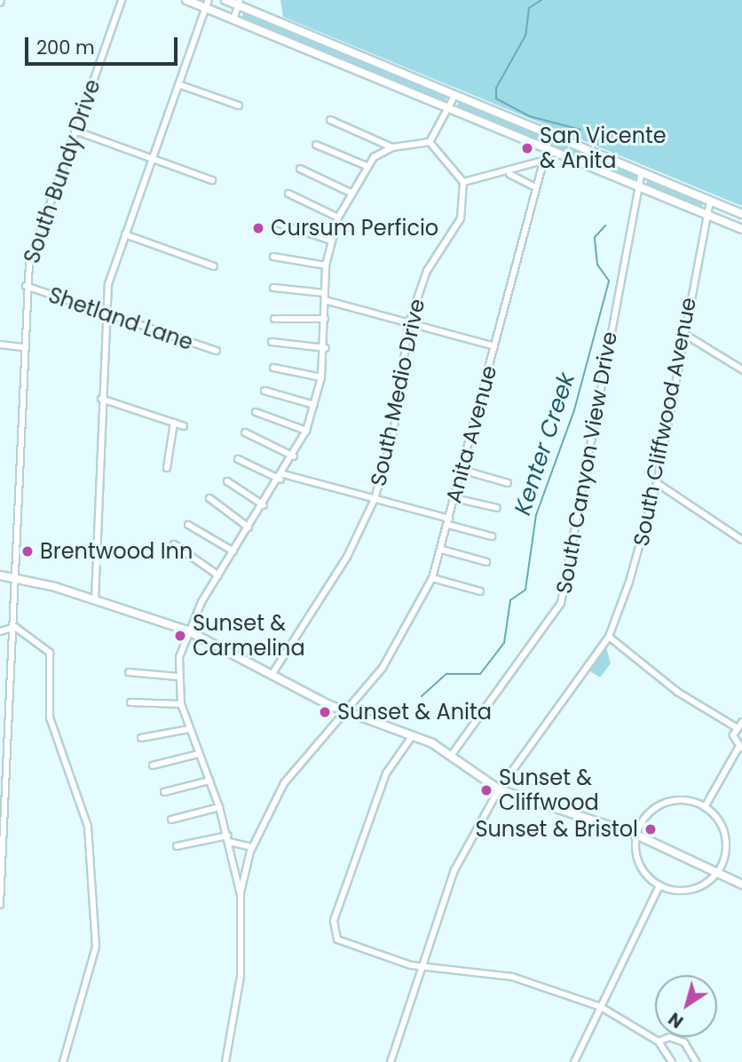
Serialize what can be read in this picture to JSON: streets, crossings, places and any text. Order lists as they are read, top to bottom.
{
  "streets": {
    "street": [
      "South Bundy Drive",
      "Shetland Lane",
      "South Medio Drive",
      "South Cliffwood Avenue",
      "Anita Avenue",
      "South Canyon View Drive"
    ]
  },
  "crossings": [
    ["South Bundy Drive", "Shetland Lane"]
  ],
  "water": ["Kenter Creek"],
  "places": [
    "San Vicente & Anita",
    "Cursum Perficio",
    "Brentwood Inn",
    "Sunset & Carmelina",
    "Sunset & Anita",
    "Sunset & Cliffwood",
    "Sunset & Bristol"
  ],
  "scale_bar": "200 m",
  "north": "bottom left"
}
